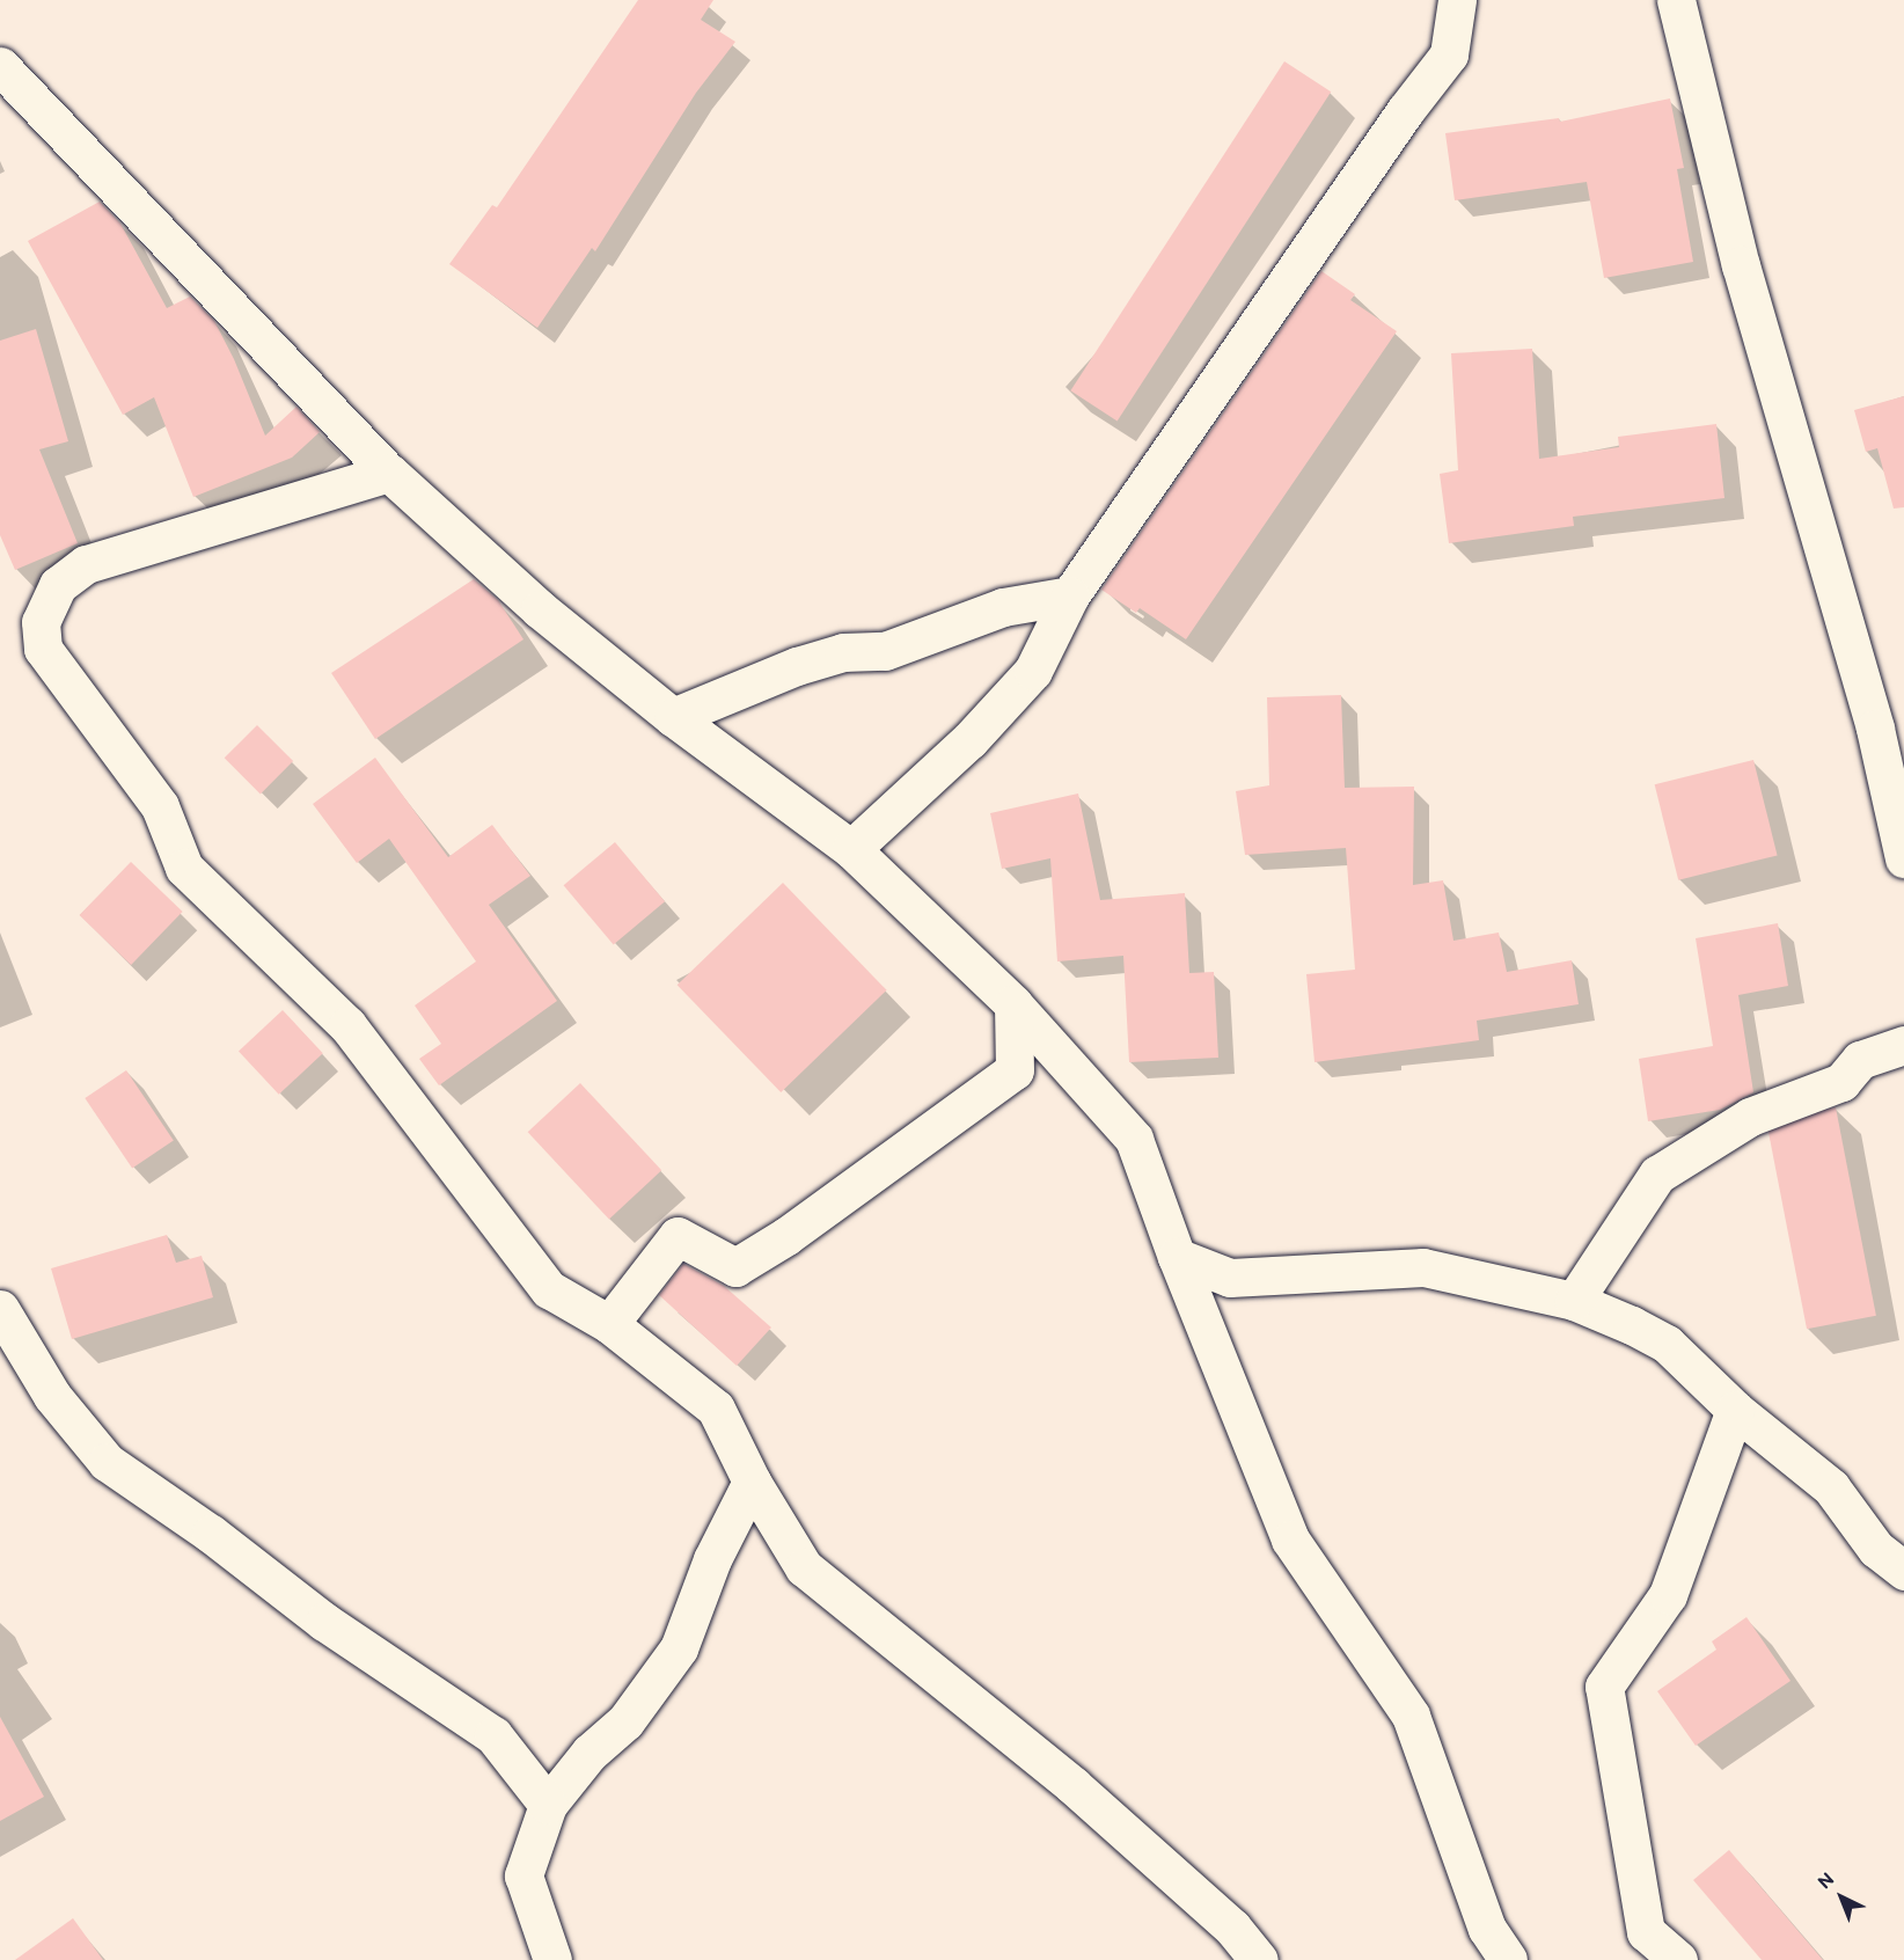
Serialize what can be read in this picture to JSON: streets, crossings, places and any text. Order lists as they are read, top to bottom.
{
  "north": "top left"
}
